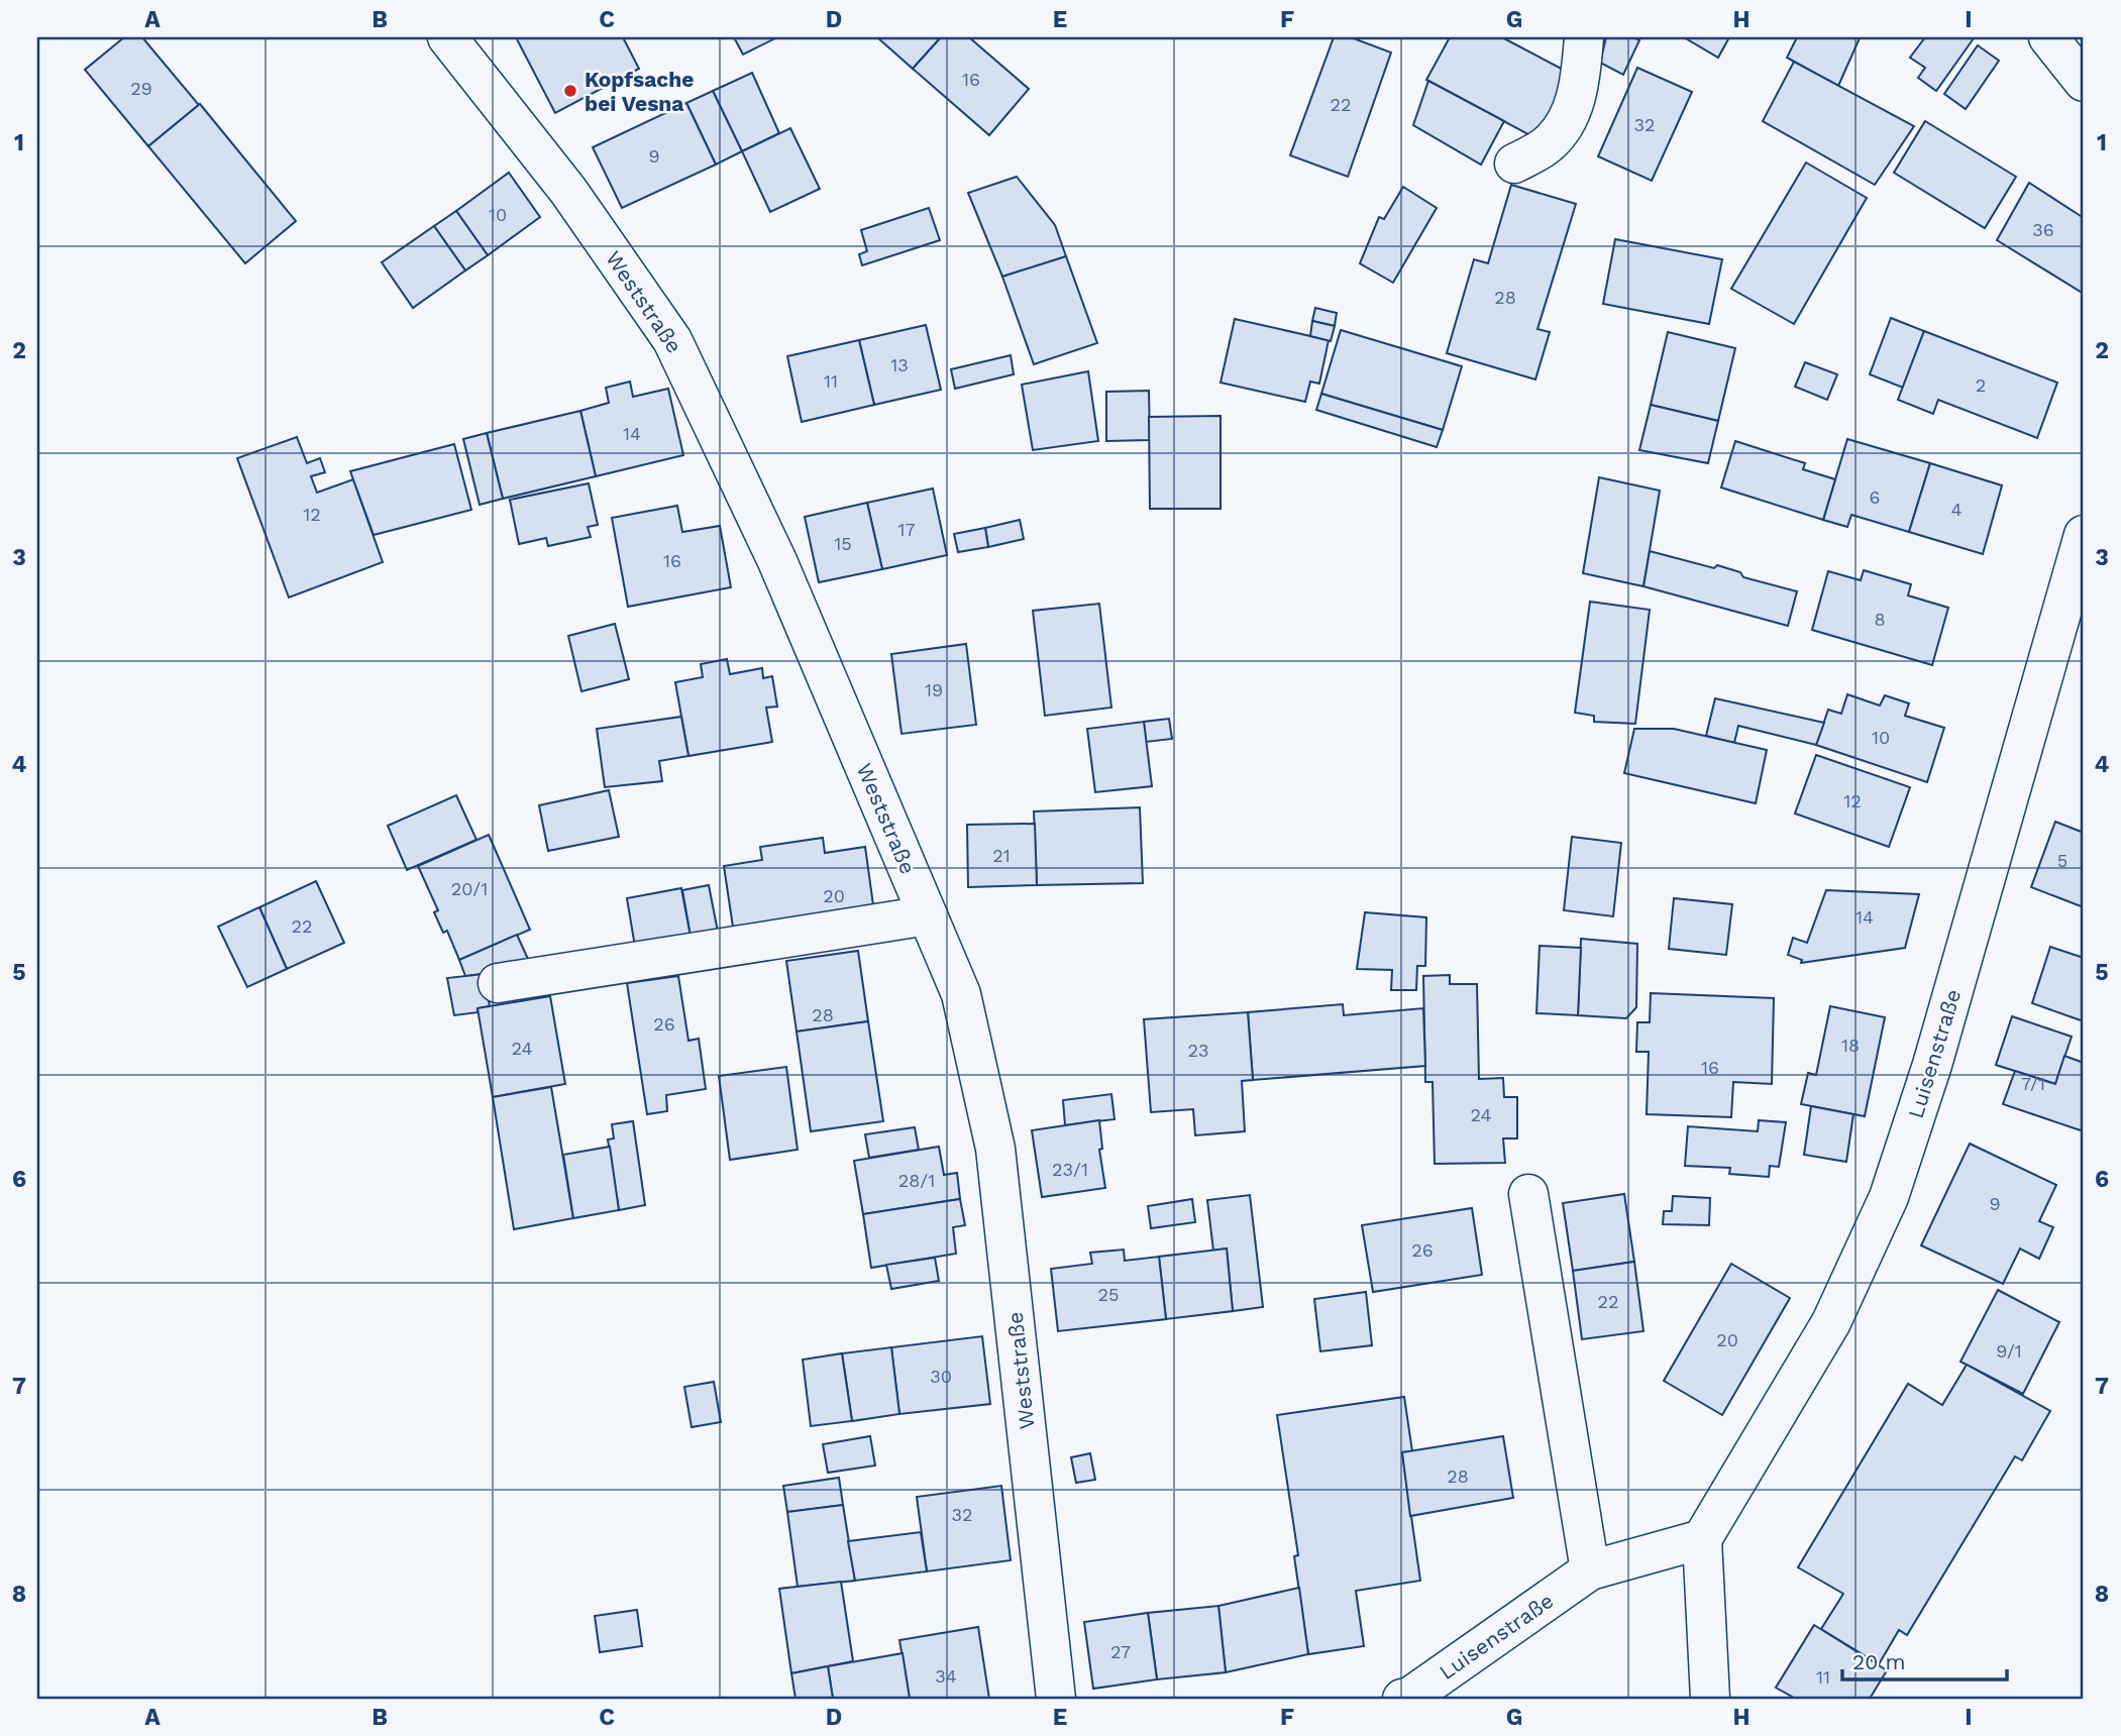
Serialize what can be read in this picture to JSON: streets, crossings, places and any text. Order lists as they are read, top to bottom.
{
  "streets": {
    "street": ["Weststraße", "Luisenstraße"]
  },
  "places": ["Kopfsache bei Vesna"],
  "house_numbers": [
    "16",
    "29",
    "22",
    "32",
    "9",
    "10",
    "36",
    "28",
    "13",
    "11",
    "2",
    "14",
    "6",
    "4",
    "12",
    "17",
    "15",
    "16",
    "8",
    "19",
    "10",
    "12",
    "21",
    "5",
    "20/1",
    "20",
    "14",
    "22",
    "28",
    "26",
    "18",
    "24",
    "23",
    "16",
    "7/1",
    "24",
    "23/1",
    "28/1",
    "9",
    "26",
    "25",
    "22",
    "20",
    "9/1",
    "30",
    "28",
    "32",
    "27",
    "34",
    "11"
  ],
  "scale_bar": "20 m",
  "grid": {
    "columns": [
      "A",
      "B",
      "C",
      "D",
      "E",
      "F",
      "G",
      "H",
      "I"
    ],
    "rows": [
      "1",
      "2",
      "3",
      "4",
      "5",
      "6",
      "7",
      "8"
    ]
  }
}
